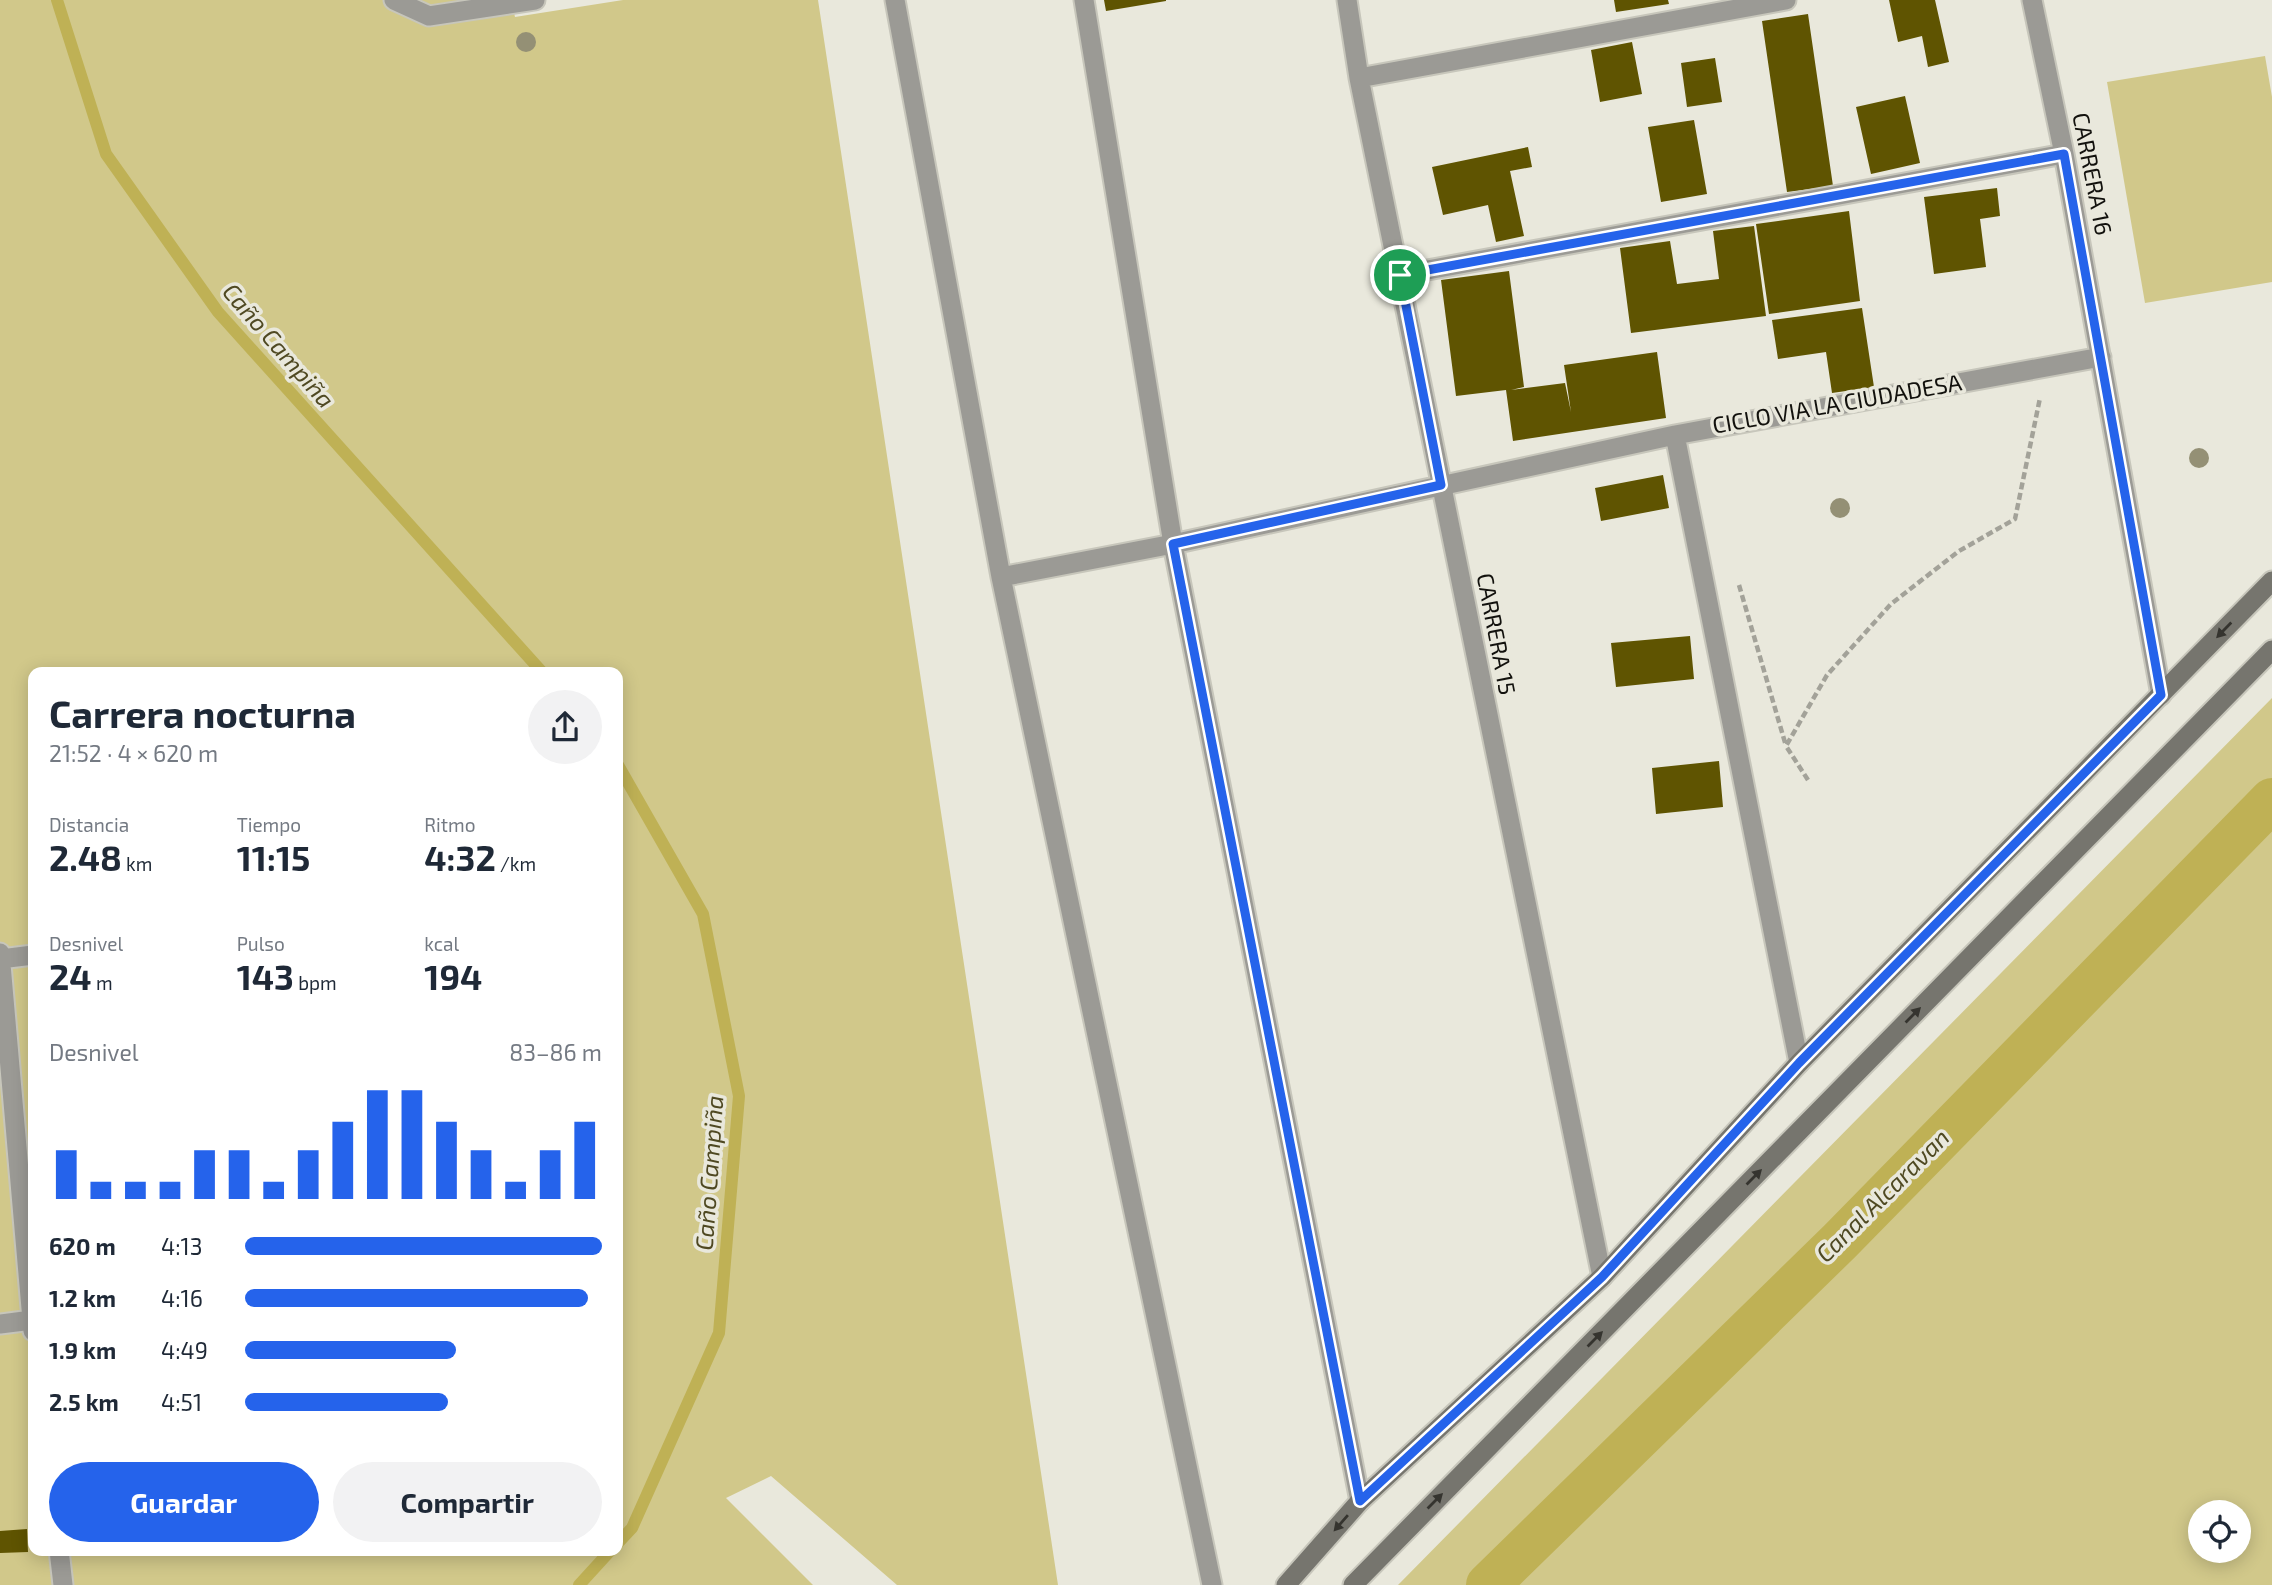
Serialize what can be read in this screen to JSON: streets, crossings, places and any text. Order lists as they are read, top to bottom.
{
  "streets": {
    "street": ["CARRERA 16", "CARRERA 15"]
  },
  "water": ["Caño Campiña", "Canal Alcaravan"],
  "page": {
    "heading": ["Carrera nocturna", "21:52 · 4 × 620 m"],
    "stats": [
      ["Distancia", "2.48 km"],
      ["Tiempo", "11:15"],
      ["Ritmo", "4:32 /km"],
      ["Desnivel", "24 m"],
      ["Pulso", "143 bpm"],
      ["kcal", "194"]
    ],
    "chart": ["Desnivel", "83–86 m"],
    "list": [
      {
        "name": "620 m",
        "note": "4:13"
      },
      {
        "name": "1.2 km",
        "note": "4:16"
      },
      {
        "name": "1.9 km",
        "note": "4:49"
      },
      {
        "name": "2.5 km",
        "note": "4:51"
      }
    ],
    "buttons": ["Guardar", "Compartir"]
  }
}
